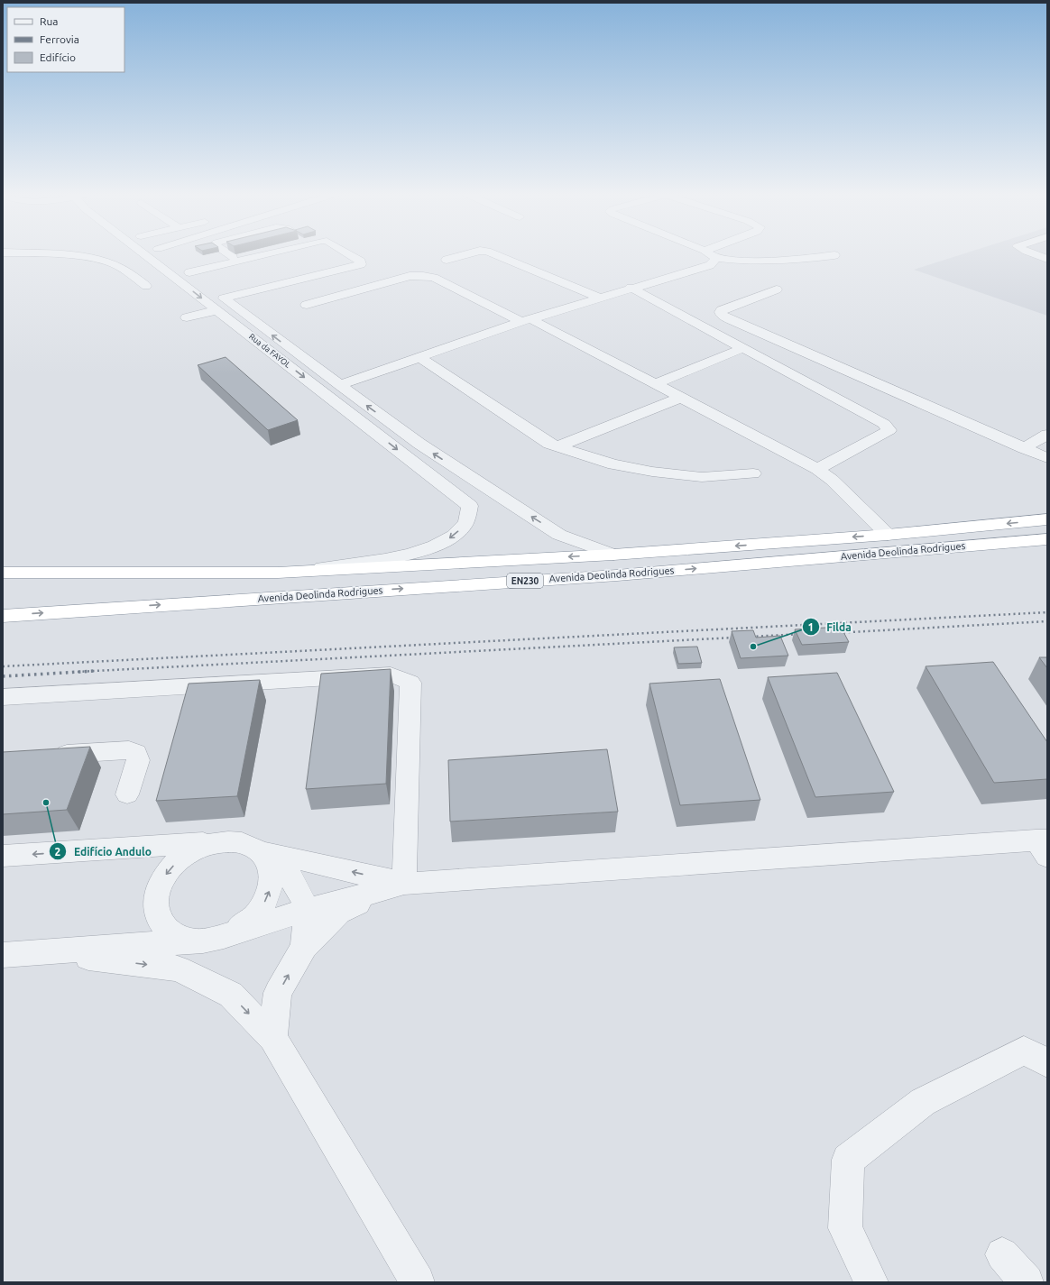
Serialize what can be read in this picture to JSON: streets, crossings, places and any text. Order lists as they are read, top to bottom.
{
  "streets": {
    "highway": ["Avenida Deolinda Rodrigues", "EN230"],
    "street": ["Rua da FAYOL"]
  },
  "crossings": [
    ["Rua da FAYOL", "Avenida Deolinda Rodrigues"]
  ],
  "places": ["Filda", "Edifício Andulo"],
  "legend": ["Rua", "Ferrovia", "Edifício"]
}
